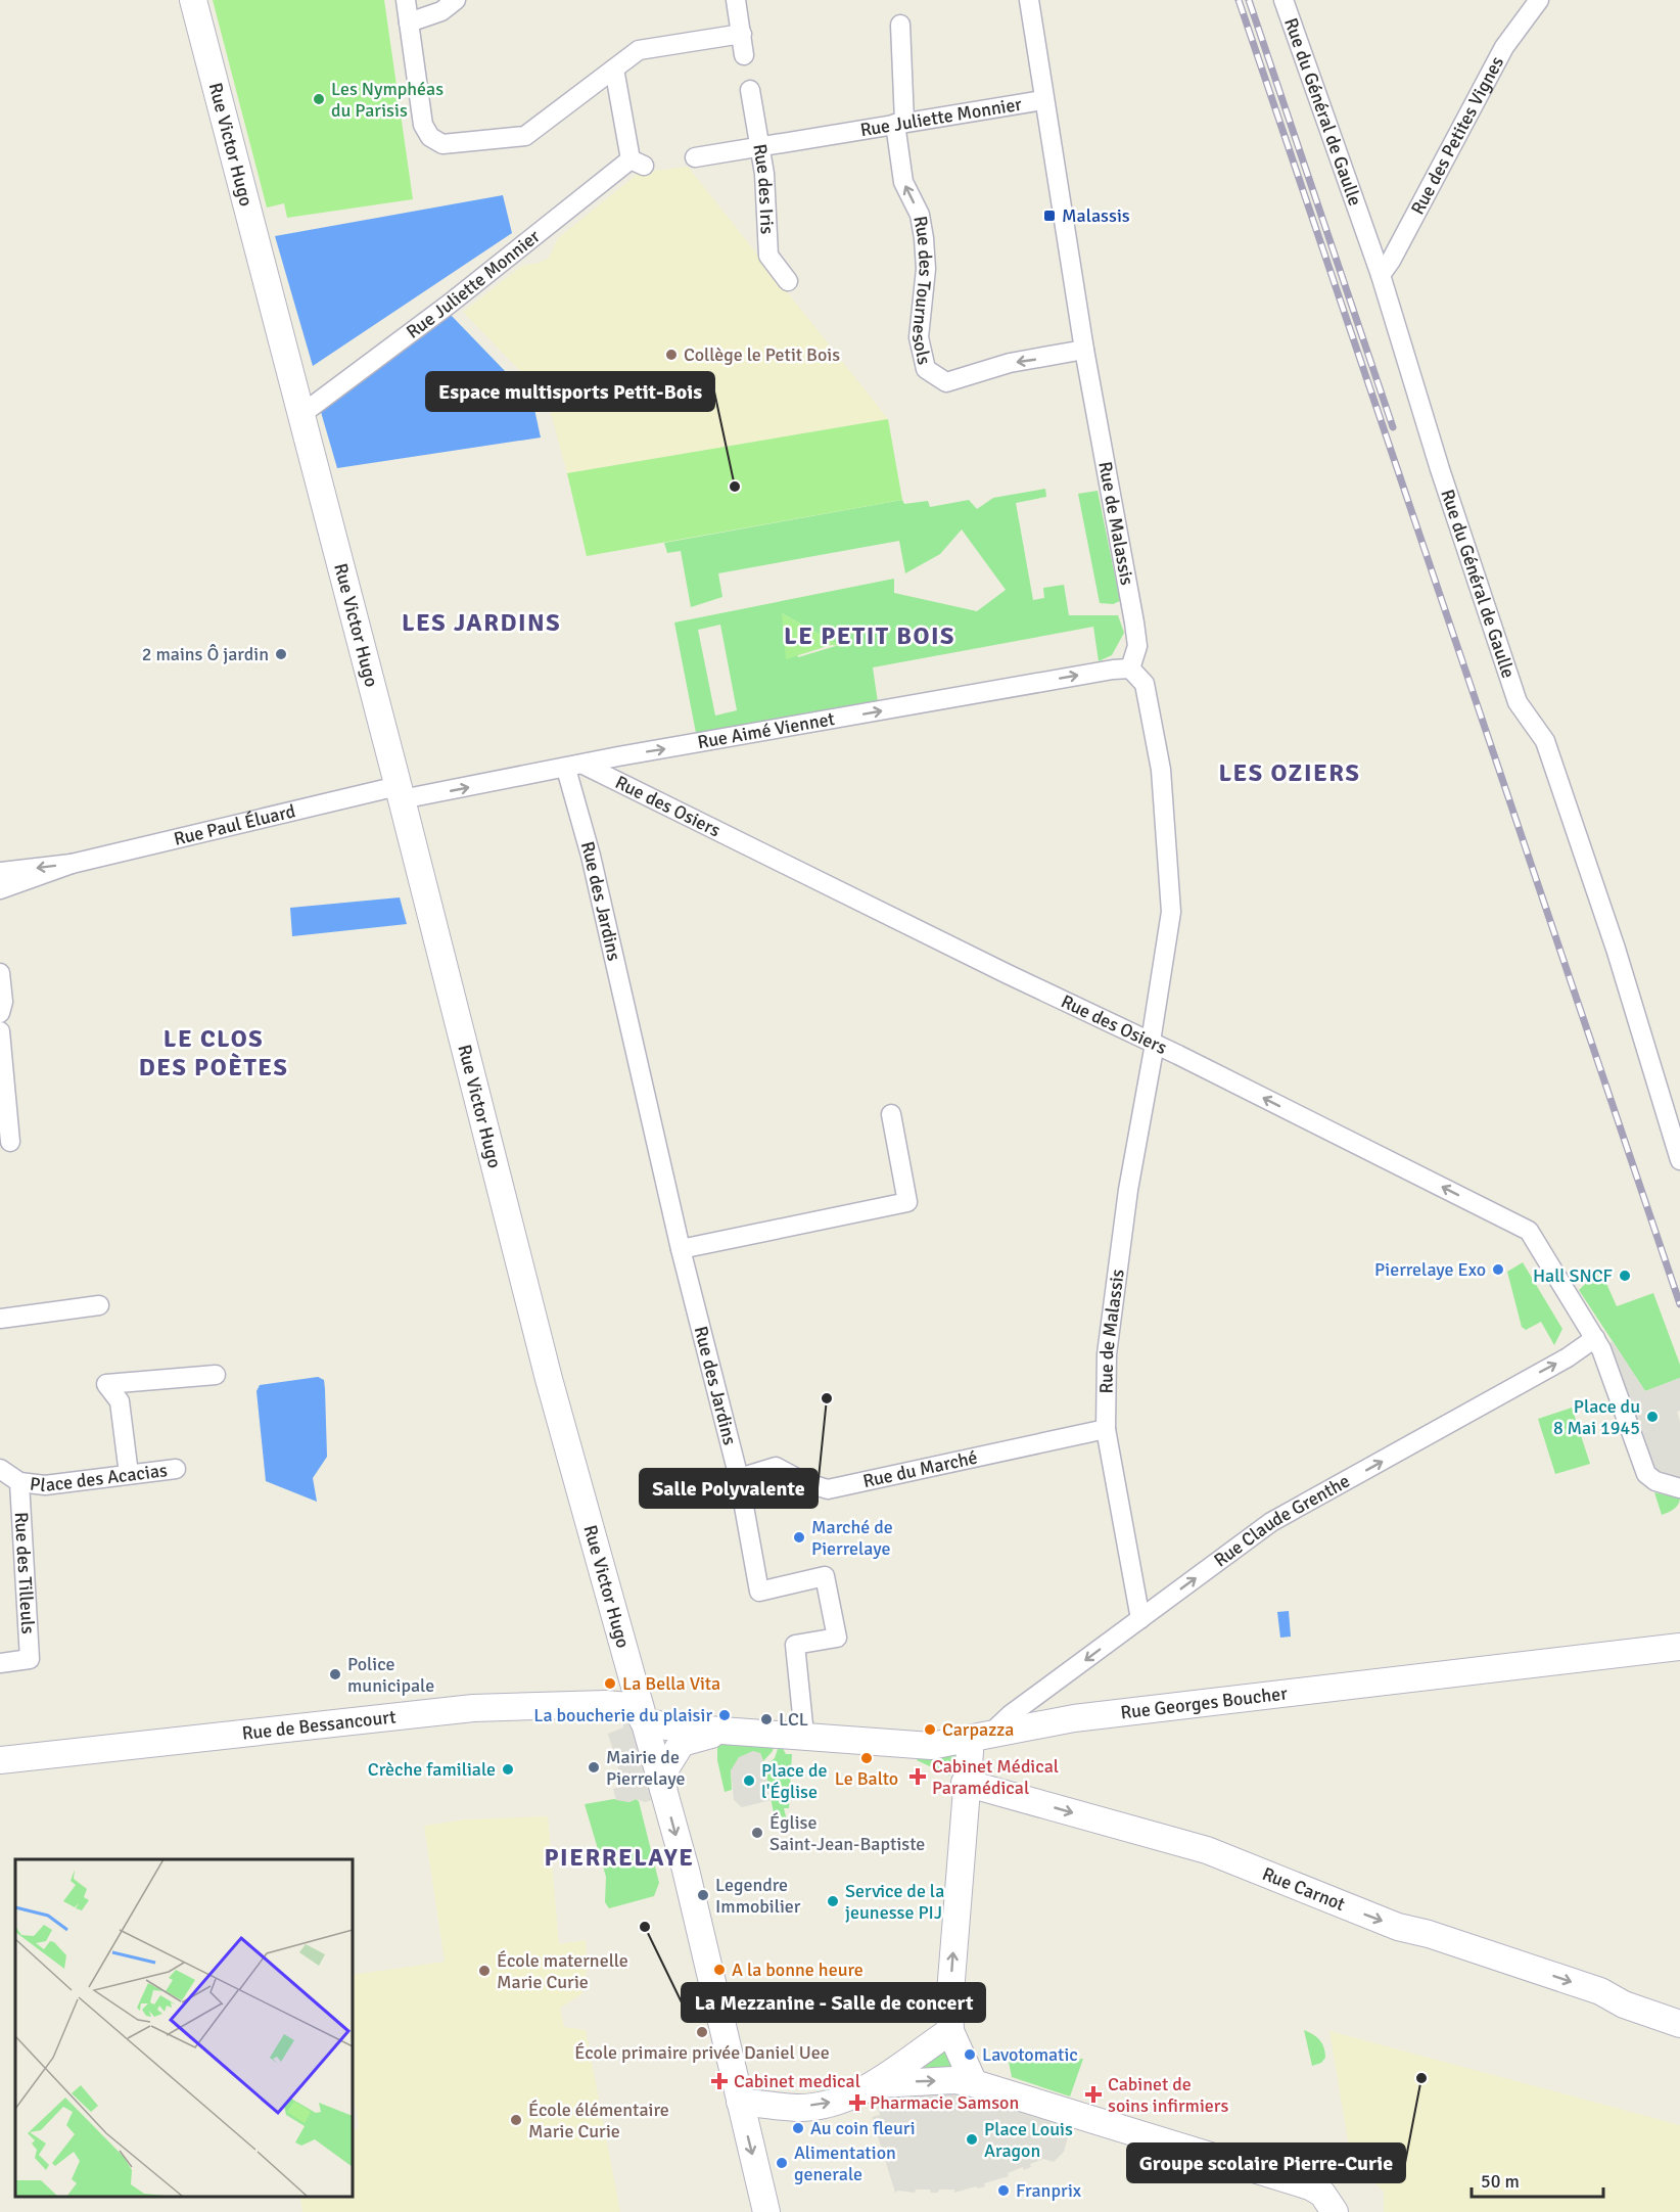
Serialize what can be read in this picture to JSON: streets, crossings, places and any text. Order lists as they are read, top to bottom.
{
  "streets": {
    "street": [
      "Rue du Général de Gaulle",
      "Rue Juliette Monnier",
      "Rue des Petites Vignes",
      "Rue Victor Hugo",
      "Rue des Iris",
      "Rue des Tournesols",
      "Rue de Malassis",
      "Rue Aimé Viennet",
      "Rue des Osiers",
      "Rue Paul Éluard",
      "Rue des Jardins",
      "Rue du Marché",
      "Place des Acacias",
      "Rue Claude Grenthe",
      "Rue des Tilleuls",
      "Rue Georges Boucher",
      "Rue de Bessancourt",
      "Rue Carnot"
    ]
  },
  "crossings": [
    ["Rue du Général de Gaulle", "Rue des Petites Vignes"],
    ["Rue Juliette Monnier", "Rue Victor Hugo"],
    ["Rue Juliette Monnier", "Rue des Iris"],
    ["Rue Juliette Monnier", "Rue des Tournesols"],
    ["Rue Juliette Monnier", "Rue de Malassis"],
    ["Rue Victor Hugo", "Rue Aimé Viennet"],
    ["Rue Victor Hugo", "Rue Paul Éluard"],
    ["Rue Victor Hugo", "Rue Georges Boucher"],
    ["Rue Victor Hugo", "Rue de Bessancourt"],
    ["Rue des Tournesols", "Rue de Malassis"],
    ["Rue de Malassis", "Rue Aimé Viennet"],
    ["Rue de Malassis", "Rue des Osiers"],
    ["Rue de Malassis", "Rue du Marché"],
    ["Rue de Malassis", "Rue Claude Grenthe"],
    ["Rue Aimé Viennet", "Rue des Osiers"],
    ["Rue Aimé Viennet", "Rue Paul Éluard"],
    ["Rue Aimé Viennet", "Rue des Jardins"],
    ["Rue des Osiers", "Rue des Jardins"],
    ["Rue des Osiers", "Rue Claude Grenthe"],
    ["Rue des Jardins", "Rue du Marché"],
    ["Rue des Jardins", "Rue Georges Boucher"],
    ["Place des Acacias", "Rue des Tilleuls"],
    ["Rue Claude Grenthe", "Rue Georges Boucher"],
    ["Rue Georges Boucher", "Rue de Bessancourt"]
  ],
  "one_way": ["Rue Aimé Viennet", "Rue des Osiers", "Rue Carnot"],
  "districts": [
    "LES JARDINS",
    "LE PETIT BOIS",
    "LES OZIERS",
    "LE CLOS DES POÈTES",
    "PIERRELAYE"
  ],
  "places": {
    "other": [
      "Les Nymphéas du Parisis",
      "Collège le Petit Bois",
      "Espace multisports Petit-Bois",
      "2 mains Ô jardin",
      "Pierrelaye Exo",
      "Hall SNCF",
      "Salle Polyvalente",
      "Place du 8 Mai 1945",
      "Marché de Pierrelaye",
      "Police municipale",
      "La Bella Vita",
      "La boucherie du plaisir",
      "LCL",
      "Carpazza",
      "Le Balto",
      "Mairie de Pierrelaye",
      "Crèche familiale",
      "Place de l'Église",
      "Église Saint-Jean-Baptiste",
      "Legendre Immobilier",
      "Service de la jeunesse PIJ",
      "La Mezzanine - Salle de concert",
      "A la bonne heure",
      "École maternelle Marie Curie",
      "École primaire privée Daniel Uee",
      "Lavotomatic",
      "Groupe scolaire Pierre-Curie",
      "École élémentaire Marie Curie",
      "Au coin fleuri",
      "Place Louis Aragon",
      "Alimentation generale",
      "Franprix"
    ],
    "transit": ["Malassis"],
    "health": [
      "Cabinet Médical Paramédical",
      "Cabinet medical",
      "Cabinet de soins infirmiers",
      "Pharmacie Samson"
    ]
  },
  "scale_bar": "50 m"
}
